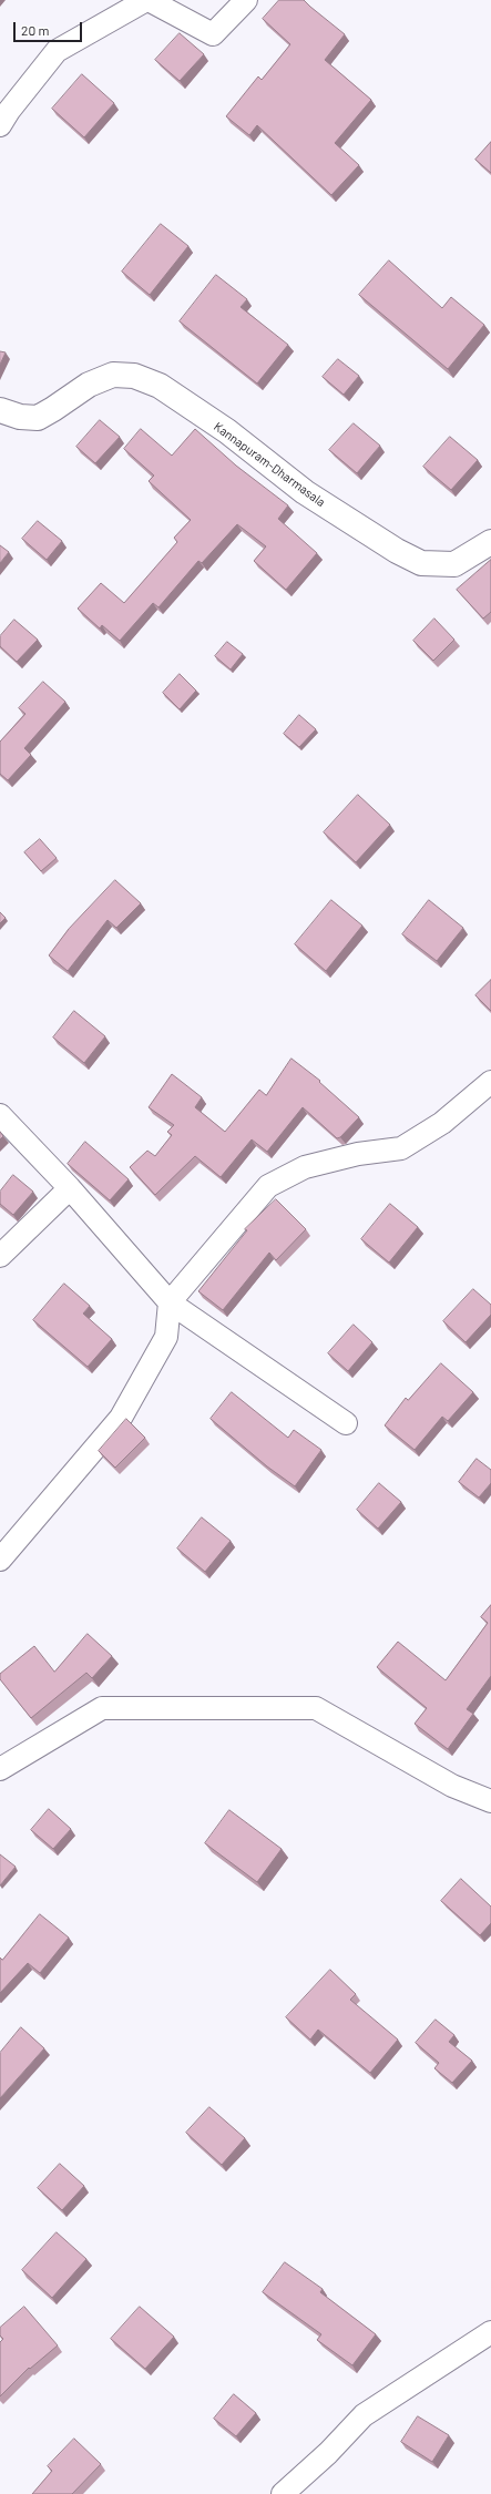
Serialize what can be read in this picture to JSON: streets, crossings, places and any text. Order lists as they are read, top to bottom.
{
  "streets": {
    "main road": ["Kannapuram-Dharmasala"]
  },
  "scale_bar": "20 m"
}
